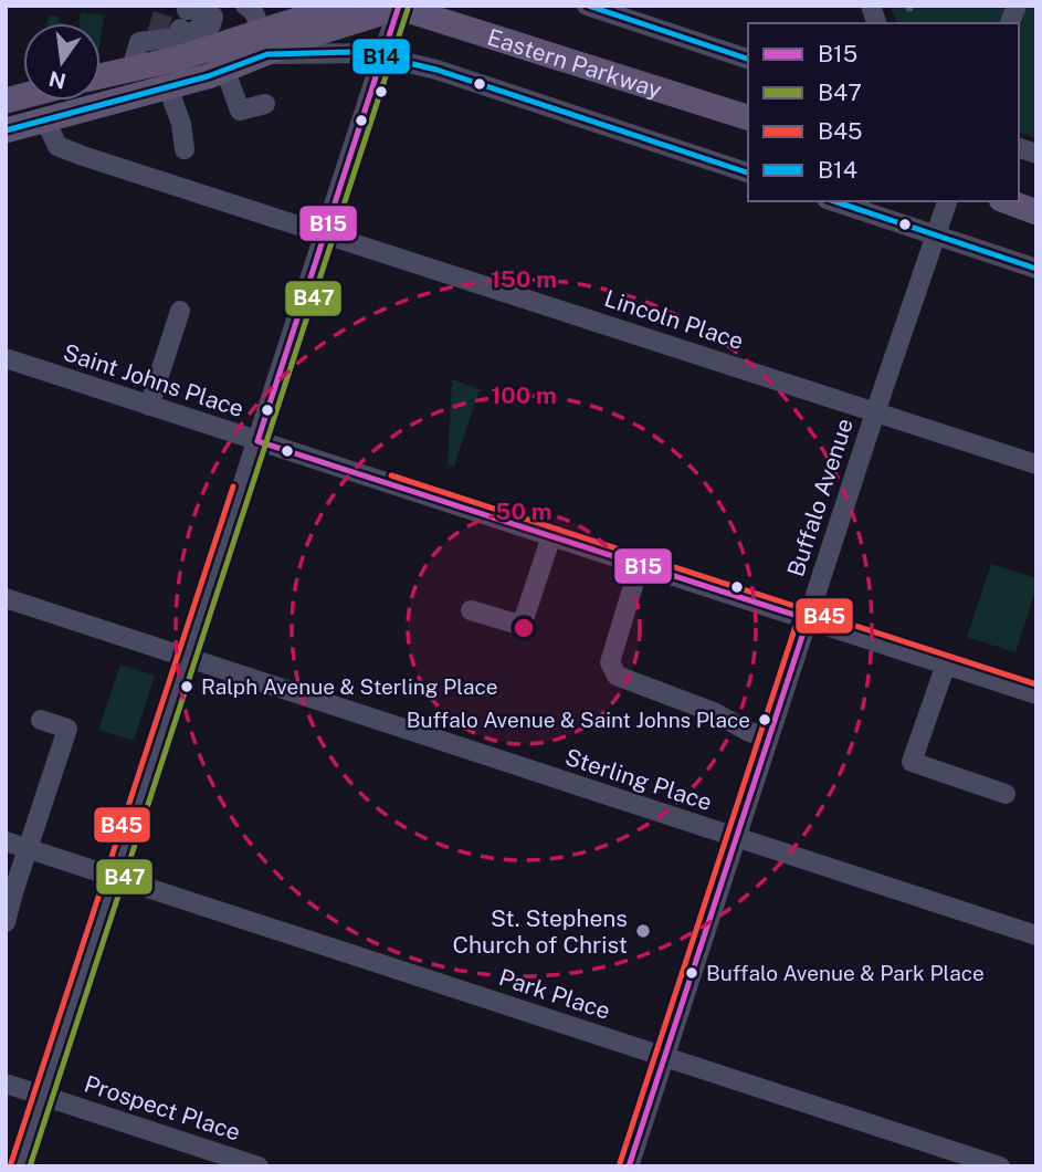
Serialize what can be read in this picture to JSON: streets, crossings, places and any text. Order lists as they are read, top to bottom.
{
  "streets": {
    "main road": ["Eastern Parkway"],
    "street": [
      "Lincoln Place",
      "Saint Johns Place",
      "Buffalo Avenue",
      "Sterling Place",
      "Park Place",
      "Prospect Place"
    ]
  },
  "crossings": [
    ["Lincoln Place", "Buffalo Avenue"],
    ["Saint Johns Place", "Buffalo Avenue"],
    ["Buffalo Avenue", "Sterling Place"],
    ["Buffalo Avenue", "Park Place"]
  ],
  "places": [
    "Ralph Avenue & Sterling Place",
    "Buffalo Avenue & Saint Johns Place",
    "St. Stephens Church of Christ",
    "Buffalo Avenue & Park Place"
  ],
  "lines": [
    "transit line B15",
    "transit line B14",
    "transit line B47",
    "transit line B45"
  ],
  "legend": [
    "B15",
    "B47",
    "B45",
    "B14"
  ],
  "north": "bottom",
  "rings": ["150 m", "100 m", "50 m"]
}
